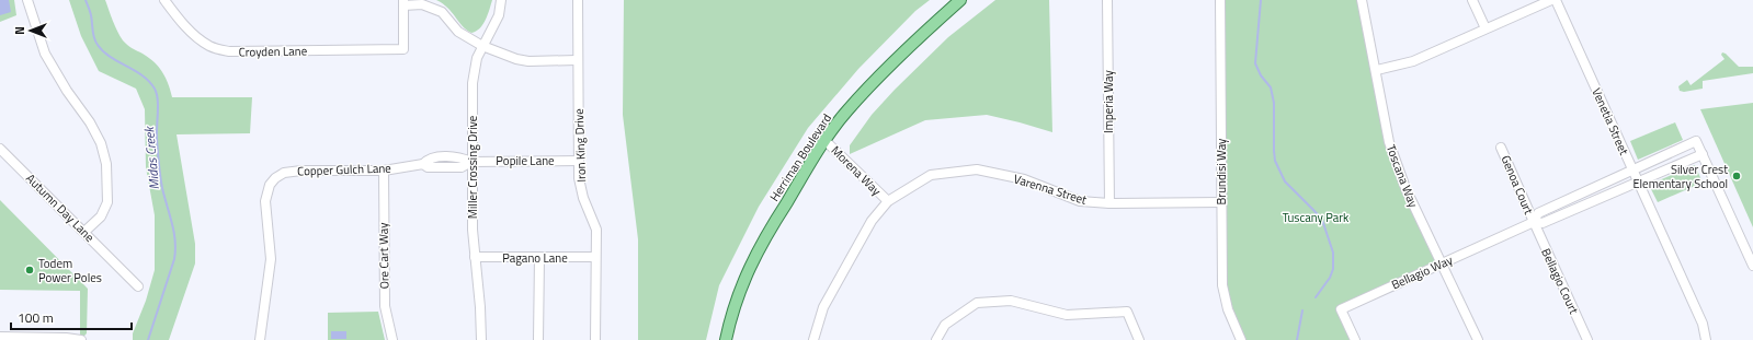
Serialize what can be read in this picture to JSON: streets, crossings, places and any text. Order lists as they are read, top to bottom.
{
  "streets": {
    "main road": ["Herriman Boulevard"],
    "street": [
      "Croyden Lane",
      "Imperia Way",
      "Venetia Street",
      "Iron King Drive",
      "Popile Lane",
      "Miller Crossing Drive",
      "Copper Gulch Lane",
      "Morena Way",
      "Brundisi Way",
      "Toscana Way",
      "Genoa Court",
      "Varenna Street",
      "Autumn Day Lane",
      "Ore Cart Way",
      "Pagano Lane",
      "Bellagio Way",
      "Bellagio Court"
    ]
  },
  "crossings": [
    ["Imperia Way", "Varenna Street"],
    ["Venetia Street", "Bellagio Way"],
    ["Iron King Drive", "Popile Lane"],
    ["Iron King Drive", "Pagano Lane"],
    ["Herriman Boulevard", "Morena Way"],
    ["Popile Lane", "Miller Crossing Drive"],
    ["Popile Lane", "Copper Gulch Lane"],
    ["Miller Crossing Drive", "Copper Gulch Lane"],
    ["Miller Crossing Drive", "Pagano Lane"],
    ["Copper Gulch Lane", "Ore Cart Way"],
    ["Morena Way", "Varenna Street"],
    ["Brundisi Way", "Varenna Street"],
    ["Toscana Way", "Bellagio Way"],
    ["Genoa Court", "Bellagio Way"],
    ["Genoa Court", "Bellagio Court"],
    ["Bellagio Way", "Bellagio Court"]
  ],
  "water": ["Midas Creek"],
  "parks": ["Tuscany Park"],
  "places": ["Silver Crest Elementary School", "Todem Power Poles"],
  "scale_bar": "100 m",
  "north": "left"
}
